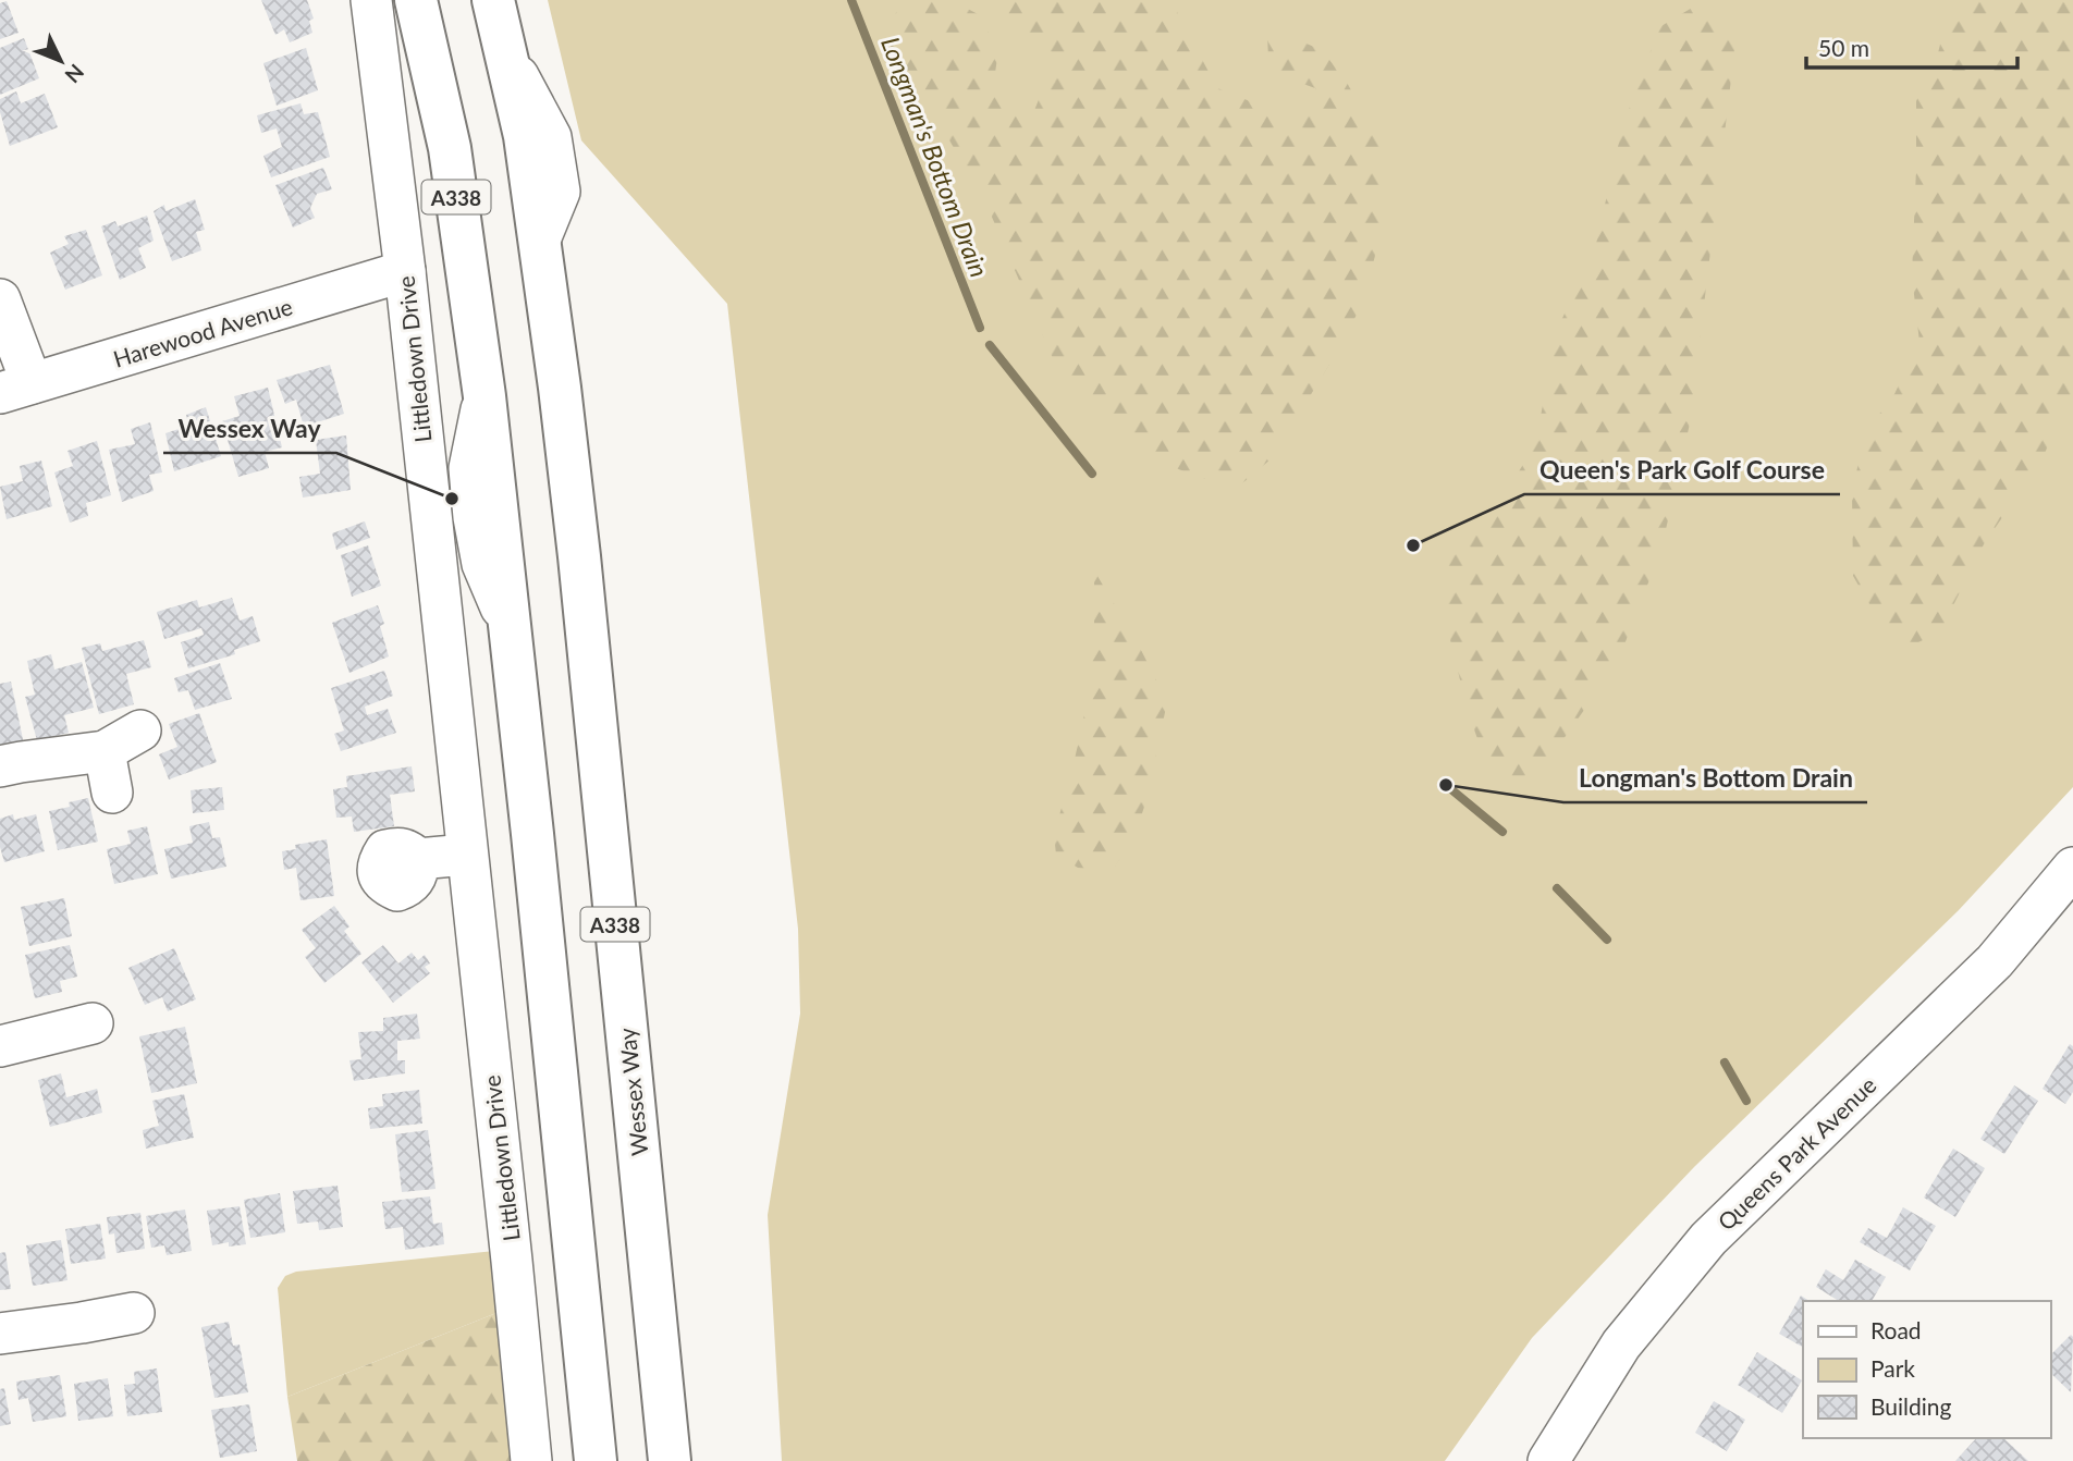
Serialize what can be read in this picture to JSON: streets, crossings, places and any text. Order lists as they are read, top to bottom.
{
  "streets": {
    "highway": ["A338", "Wessex Way"],
    "street": ["Harewood Avenue", "Littledown Drive", "Queens Park Avenue"]
  },
  "crossings": [
    ["Harewood Avenue", "Littledown Drive"]
  ],
  "water": ["Longman's Bottom Drain"],
  "places": ["Wessex Way", "Queen's Park Golf Course", "Longman's Bottom Drain"],
  "legend": ["Road", "Park", "Building"],
  "scale_bar": "50 m",
  "north": "bottom right"
}
